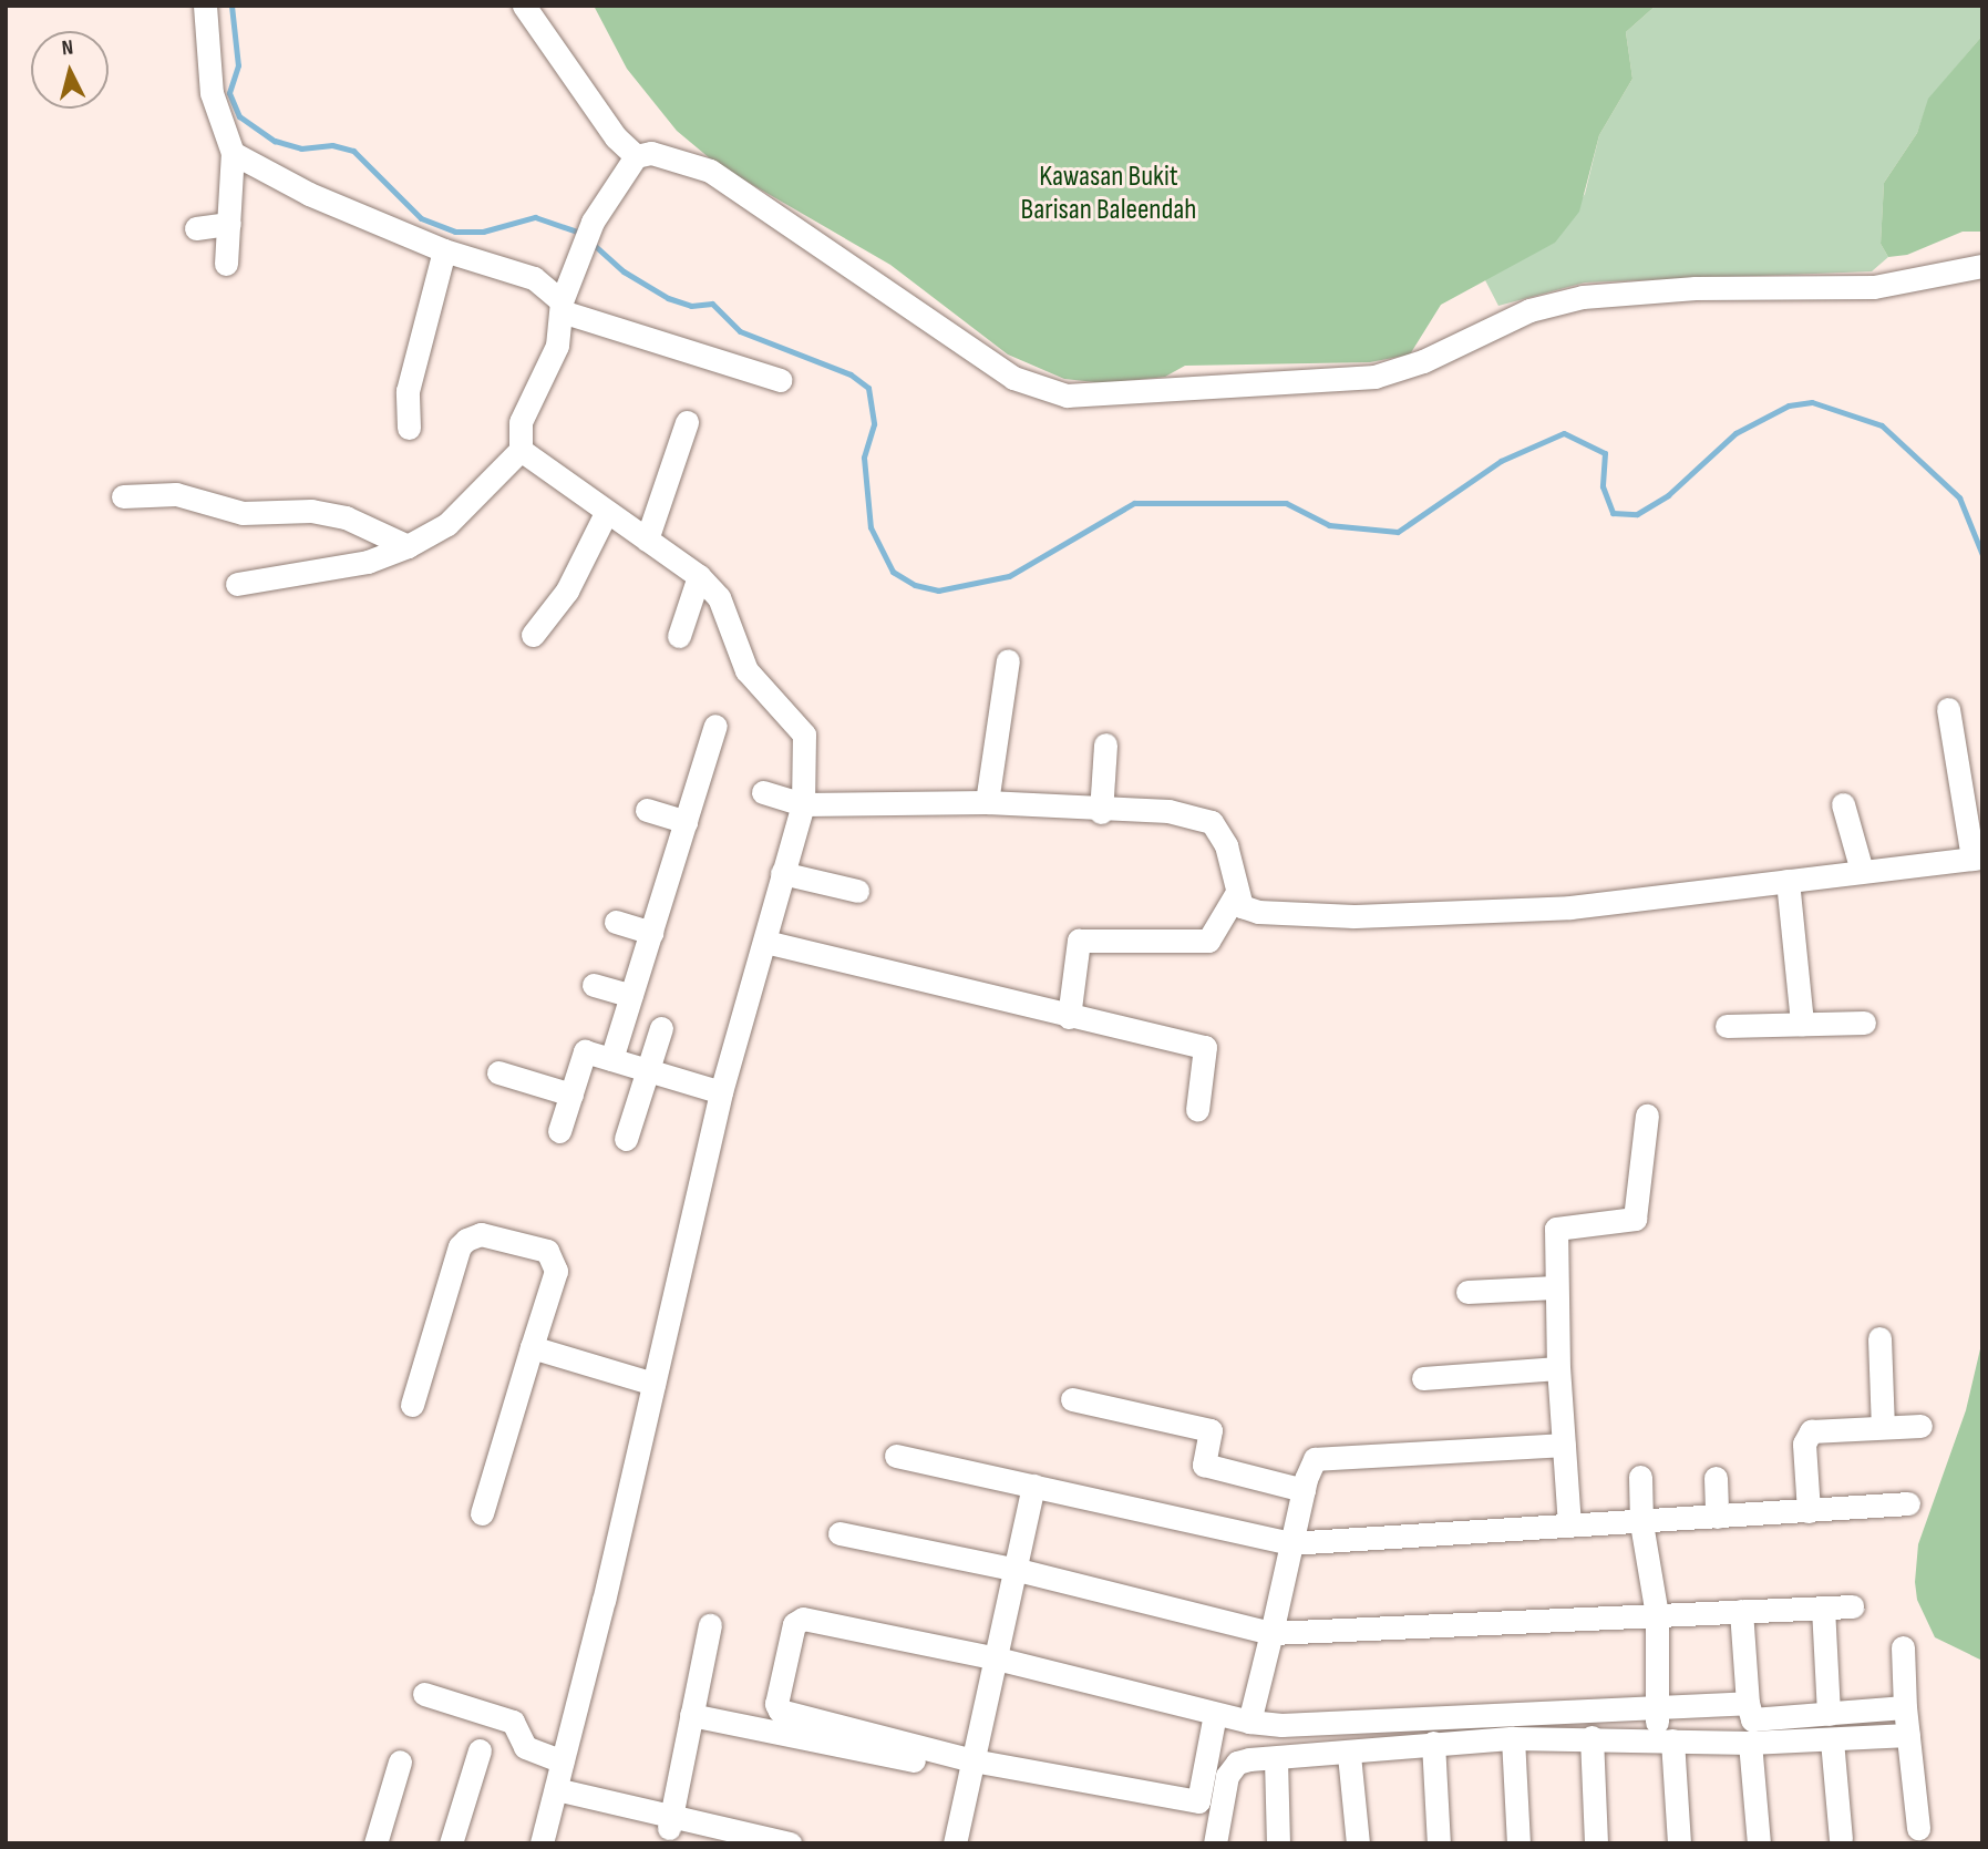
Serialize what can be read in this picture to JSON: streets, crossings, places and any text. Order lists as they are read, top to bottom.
{
  "parks": ["Kawasan Bukit Barisan Baleendah"],
  "north": "top"
}
